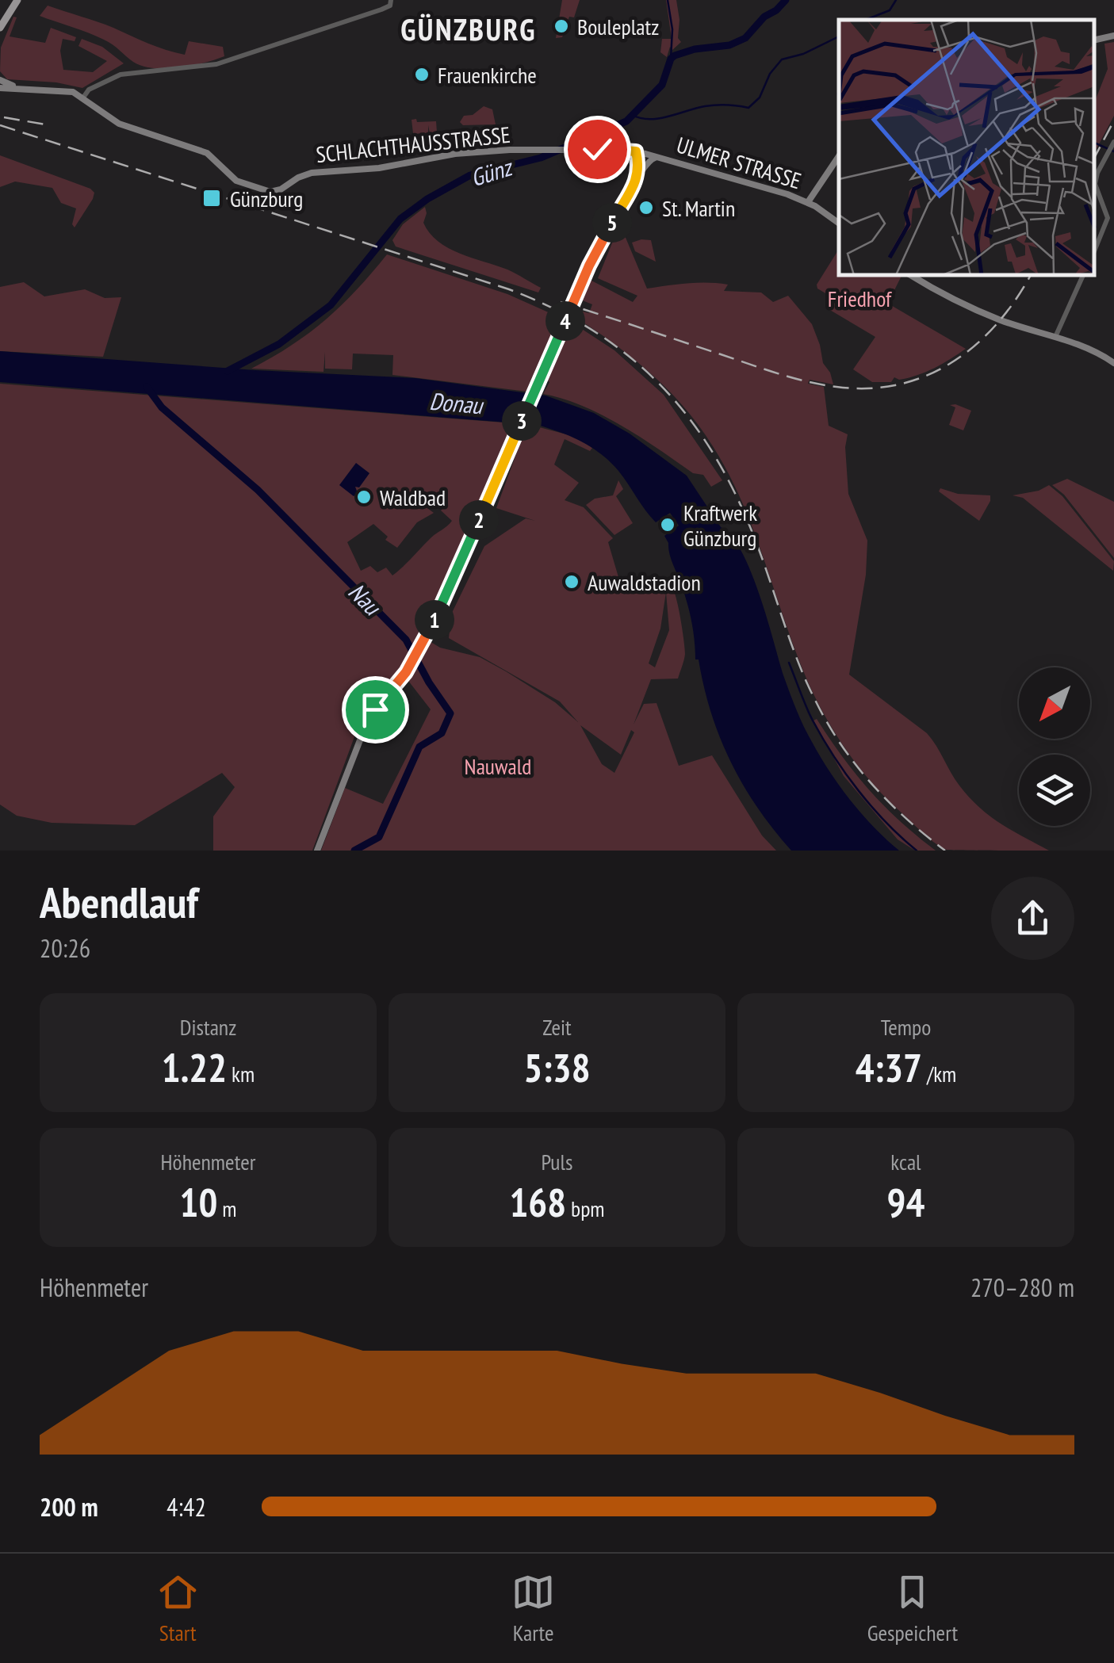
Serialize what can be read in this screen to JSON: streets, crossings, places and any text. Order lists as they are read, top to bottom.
{
  "streets": {
    "main road": ["SCHLACHTHAUSSTRASSE", "ULMER STRASSE"]
  },
  "crossings": [
    ["SCHLACHTHAUSSTRASSE", "ULMER STRASSE"]
  ],
  "districts": ["GÜNZBURG"],
  "water": ["Günz", "Donau", "Nau"],
  "parks": ["Friedhof", "Nauwald"],
  "places": {
    "other": [
      "Bouleplatz",
      "Frauenkirche",
      "St. Martin",
      "Waldbad",
      "Kraftwerk Günzburg",
      "Auwaldstadion"
    ],
    "transit": ["Günzburg"]
  },
  "north": "bottom left",
  "page": {
    "pins": [
      "5",
      "4",
      "3",
      "2",
      "1"
    ],
    "heading": ["Abendlauf", "20:26"],
    "stats": [
      ["Distanz", "1.22 km"],
      ["Zeit", "5:38"],
      ["Tempo", "4:37 /km"],
      ["Höhenmeter", "10 m"],
      ["Puls", "168 bpm"],
      ["kcal", "94"]
    ],
    "chart": ["Höhenmeter", "270–280 m"],
    "list": [
      {
        "name": "200 m",
        "note": "4:42"
      }
    ],
    "tabs": ["Start", "Karte", "Gespeichert"]
  }
}
